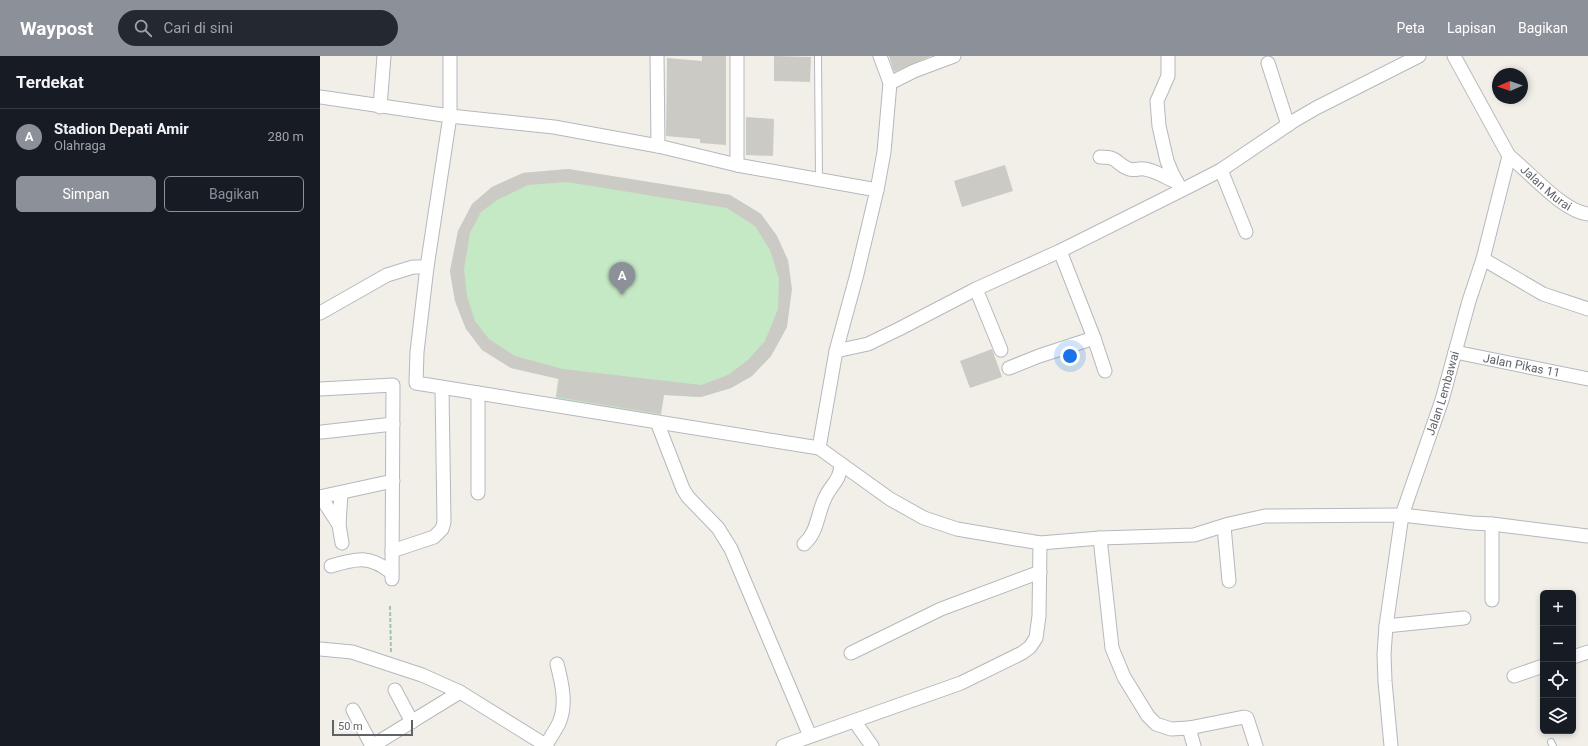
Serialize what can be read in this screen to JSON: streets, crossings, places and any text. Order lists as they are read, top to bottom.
{
  "streets": {
    "street": ["Jalan Murai", "Jalan Pikas 11", "Jalan Lembawai"]
  },
  "crossings": [
    ["Jalan Murai", "Jalan Lembawai"],
    ["Jalan Pikas 11", "Jalan Lembawai"]
  ],
  "scale_bar": "50 m",
  "north": "left",
  "page": {
    "header": "Waypost",
    "search": "Cari di sini",
    "nav": ["Peta", "Lapisan", "Bagikan"],
    "heading": "Terdekat",
    "list": [
      {
        "mark": "A",
        "name": "Stadion Depati Amir",
        "note": "Olahraga",
        "value": "280 m"
      }
    ],
    "buttons": ["Simpan", "Bagikan"],
    "pins": "A",
    "map_buttons": ["+", "−"],
    "scale": "50 m"
  }
}
